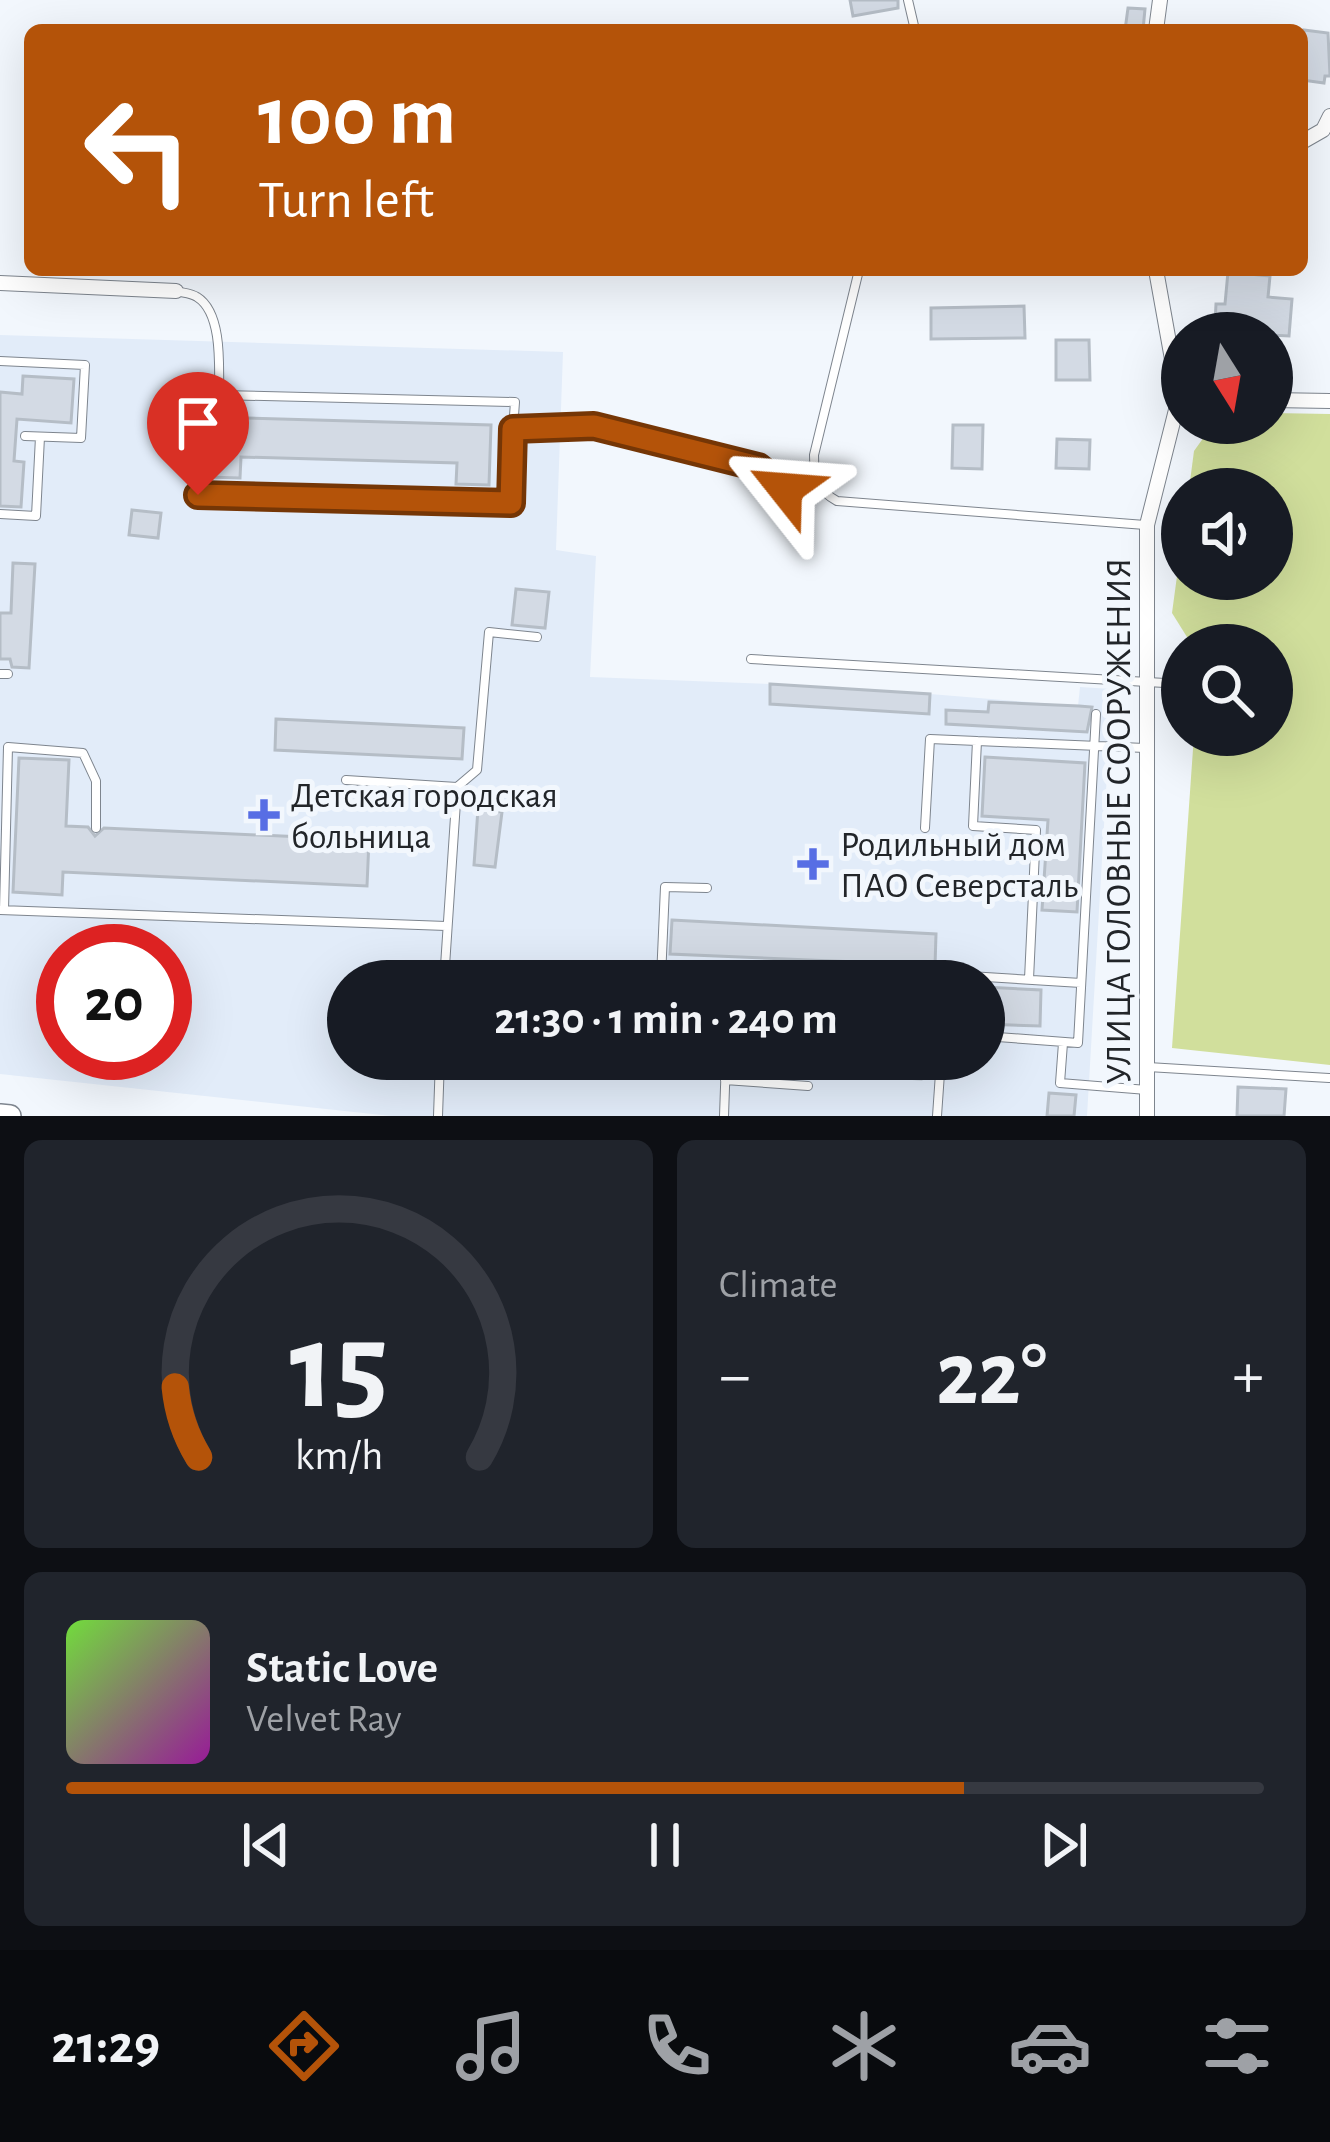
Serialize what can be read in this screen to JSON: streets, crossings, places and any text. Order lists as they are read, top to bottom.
{
  "streets": {
    "street": ["УЛИЦА ГОЛОВНЫЕ СООРУЖЕНИЯ"]
  },
  "places": {
    "health": ["Детская городская больница", "Родильный дом ПАО Северсталь"]
  },
  "north": "bottom",
  "page": {
    "turn": ["100 m", "Turn left"],
    "limit": "20",
    "trip": "21:30 · 1 min · 240 m",
    "tile": "Climate",
    "heat": ["−", "22°", "+"],
    "song": ["Static Love", "Velvet Ray"],
    "tabs": "21:29",
    "gauge": ["15", "km/h"]
  }
}
